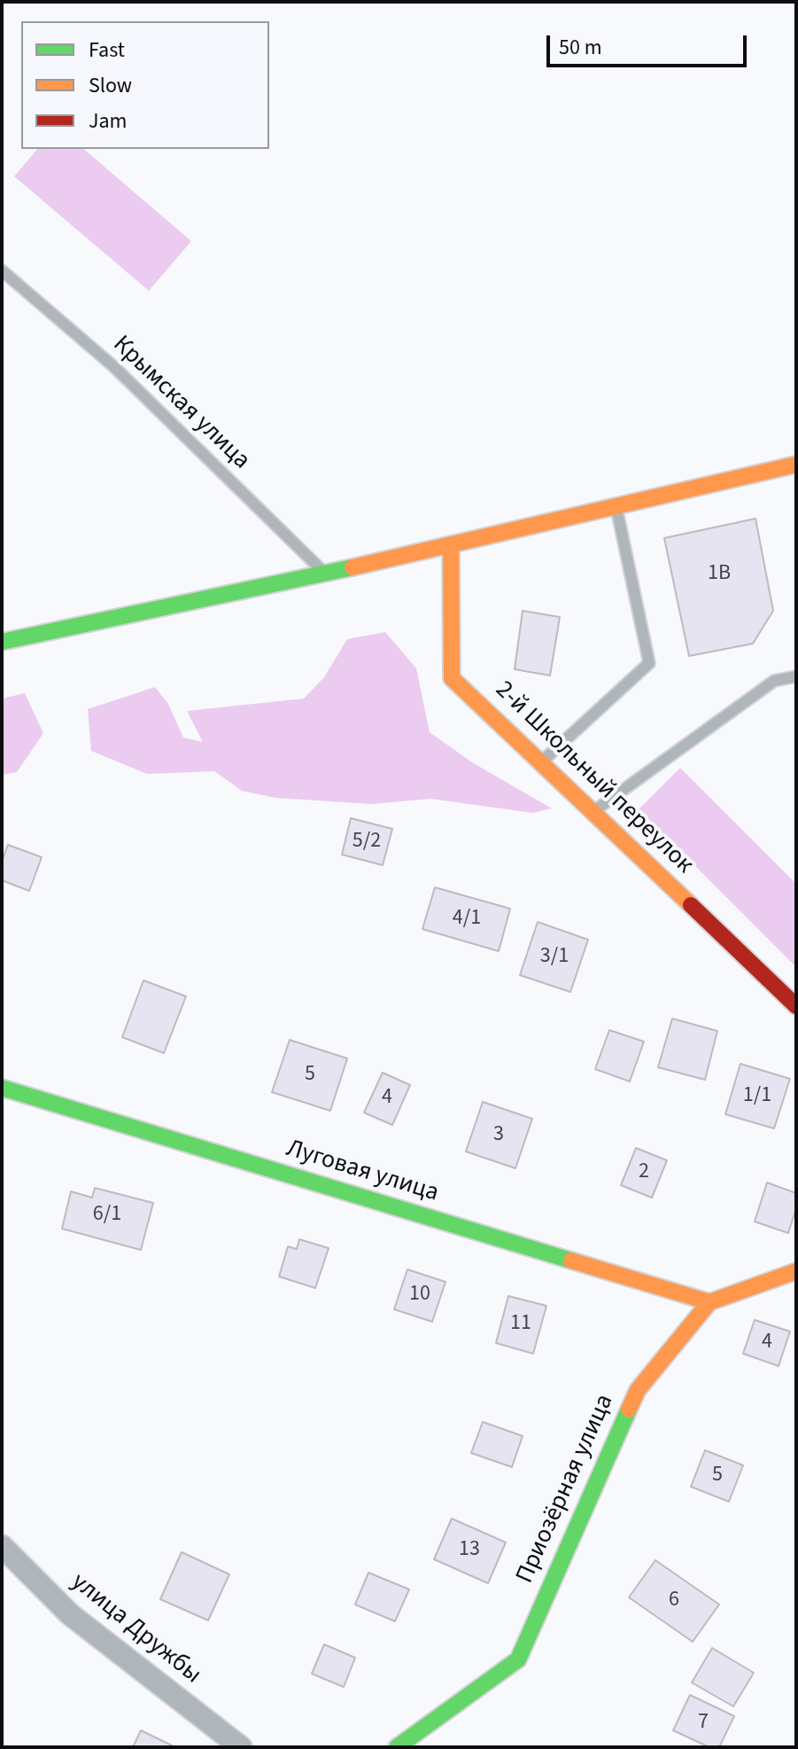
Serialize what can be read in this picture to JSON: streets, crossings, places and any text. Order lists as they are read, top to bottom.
{
  "streets": {
    "street": [
      "2-й Школьный переулок",
      "Луговая улица",
      "Приозёрная улица",
      "улица Дружбы"
    ],
    "lane": ["Крымская улица"]
  },
  "crossings": [
    ["Луговая улица", "Приозёрная улица"]
  ],
  "house_numbers": [
    "1В",
    "5/2",
    "4/1",
    "3/1",
    "5",
    "1/1",
    "4",
    "3",
    "2",
    "6/1",
    "10",
    "11",
    "4",
    "5",
    "13",
    "6",
    "7"
  ],
  "legend": ["Fast", "Slow", "Jam"],
  "scale_bar": "50 m"
}
